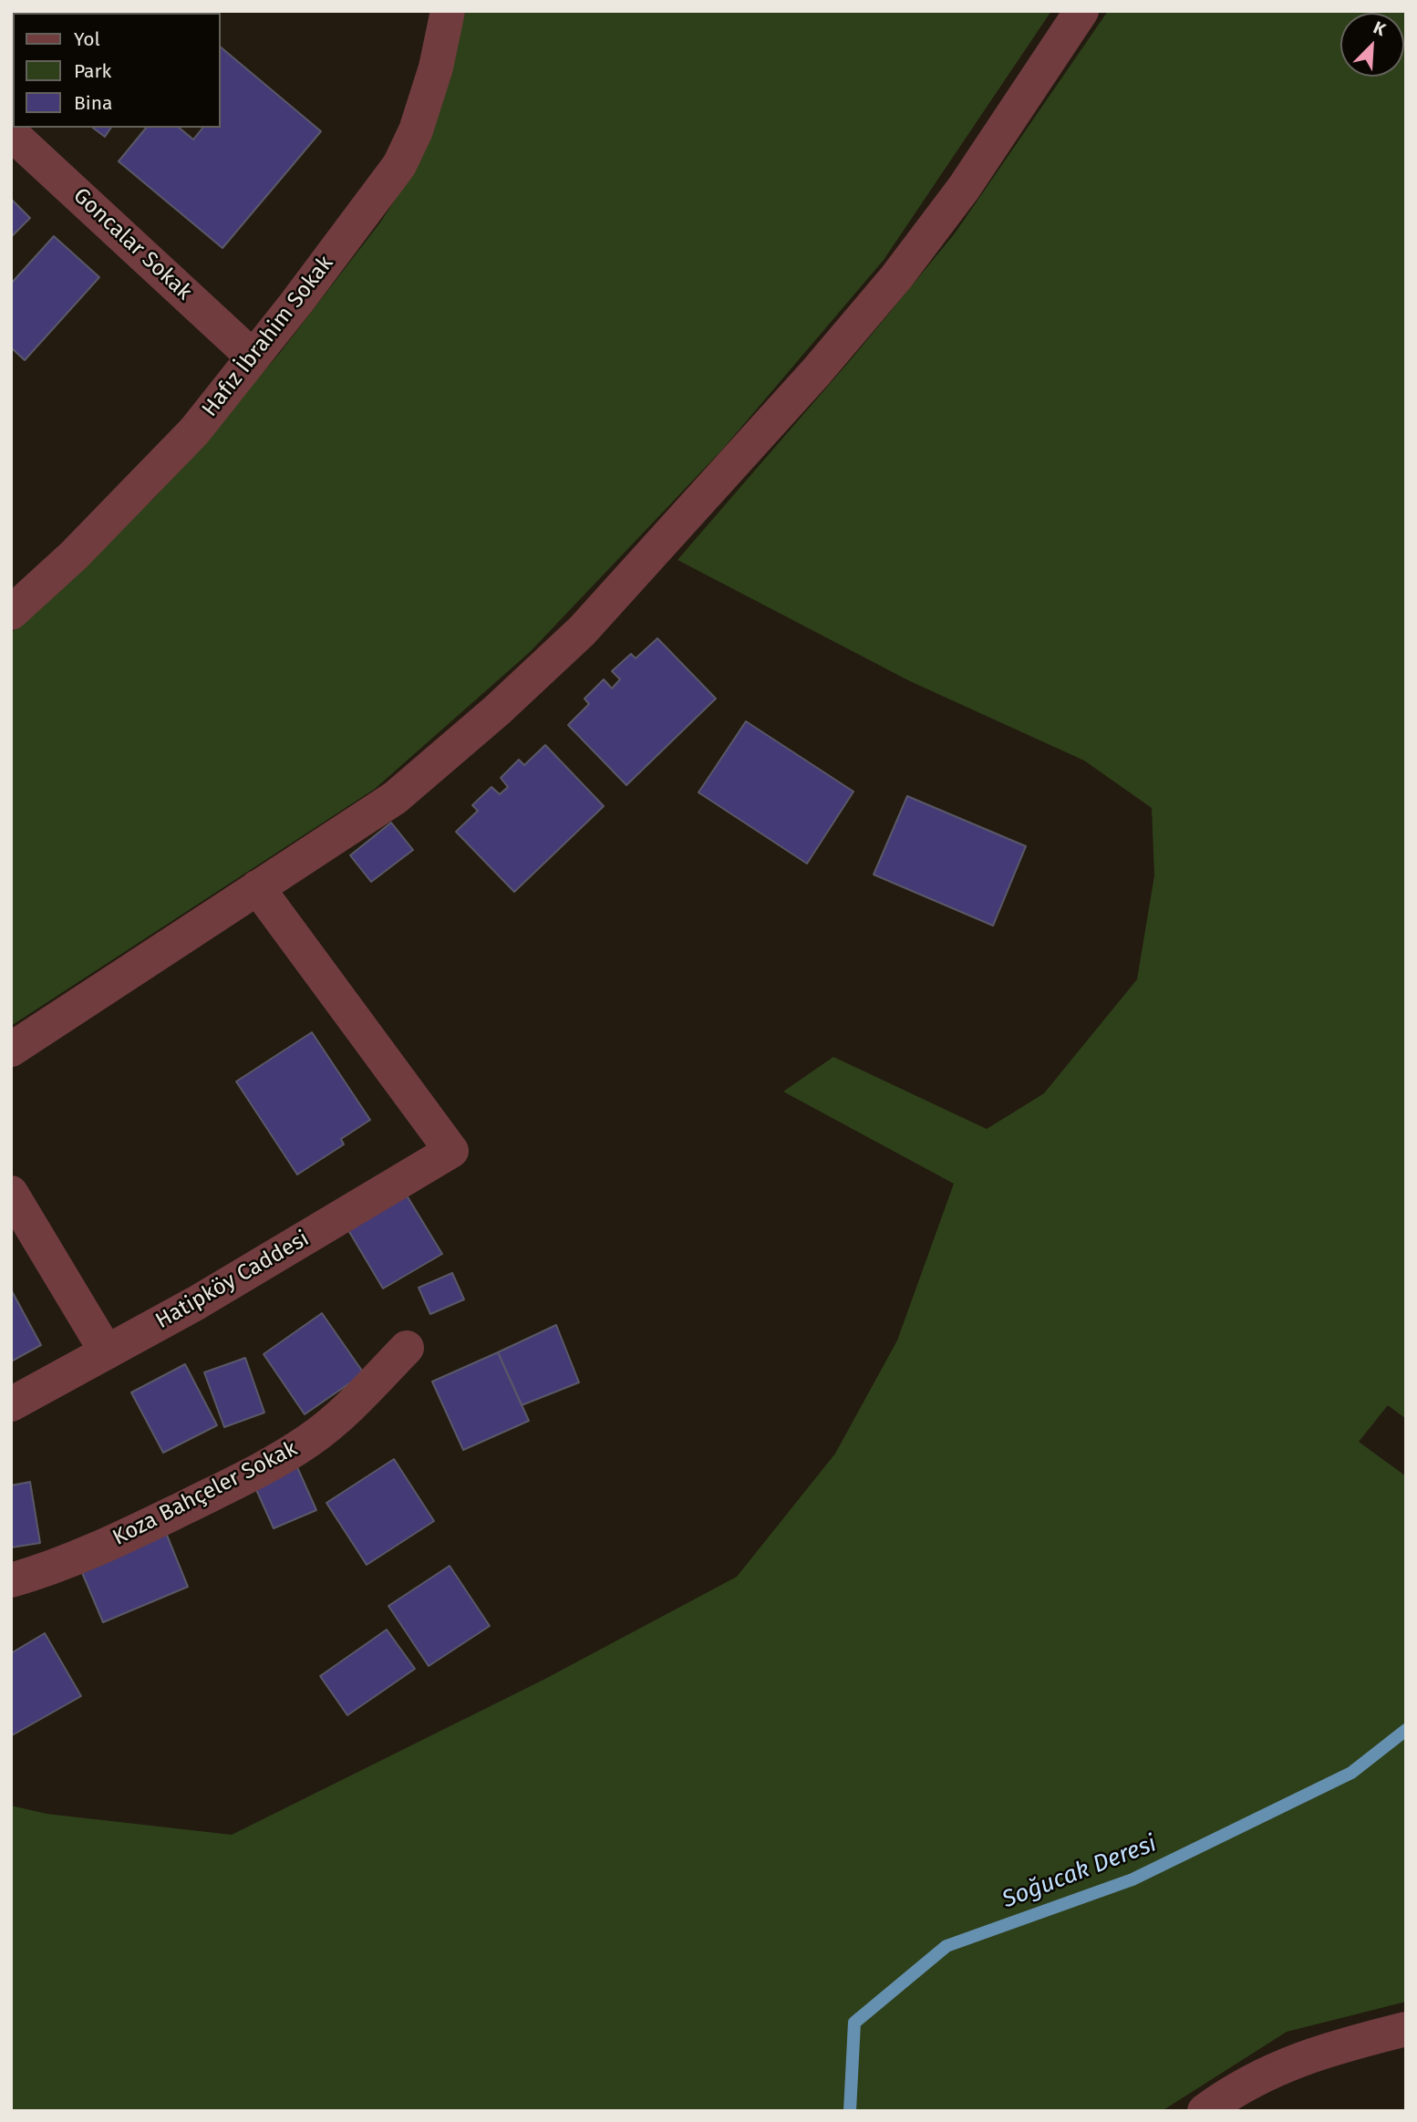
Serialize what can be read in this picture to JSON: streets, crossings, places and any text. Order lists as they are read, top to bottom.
{
  "streets": {
    "street": [
      "Goncalar Sokak",
      "Hafız İbrahim Sokak",
      "Hatipköy Caddesi",
      "Koza Bahçeler Sokak"
    ]
  },
  "crossings": [
    ["Goncalar Sokak", "Hafız İbrahim Sokak"]
  ],
  "water": ["Soğucak Deresi"],
  "legend": ["Yol", "Park", "Bina"],
  "north": "top right"
}
